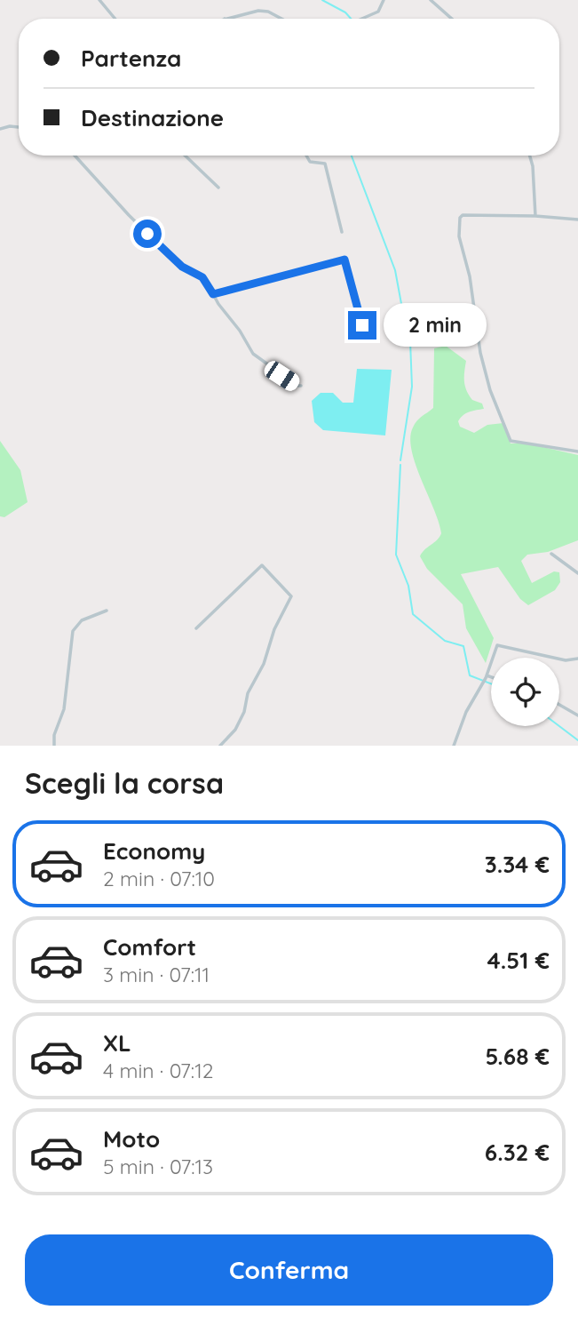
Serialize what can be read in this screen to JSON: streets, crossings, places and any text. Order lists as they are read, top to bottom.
{
  "page": {
    "banner": ["Partenza", "Destinazione"],
    "bubble": "2 min",
    "heading": "Scegli la corsa",
    "list": [
      {
        "name": "Economy",
        "note": "2 min · 07:10",
        "value": "3.34 €"
      },
      {
        "name": "Comfort",
        "note": "3 min · 07:11",
        "value": "4.51 €"
      },
      {
        "name": "XL",
        "note": "4 min · 07:12",
        "value": "5.68 €"
      },
      {
        "name": "Moto",
        "note": "5 min · 07:13",
        "value": "6.32 €"
      }
    ],
    "buttons": "Conferma"
  }
}
